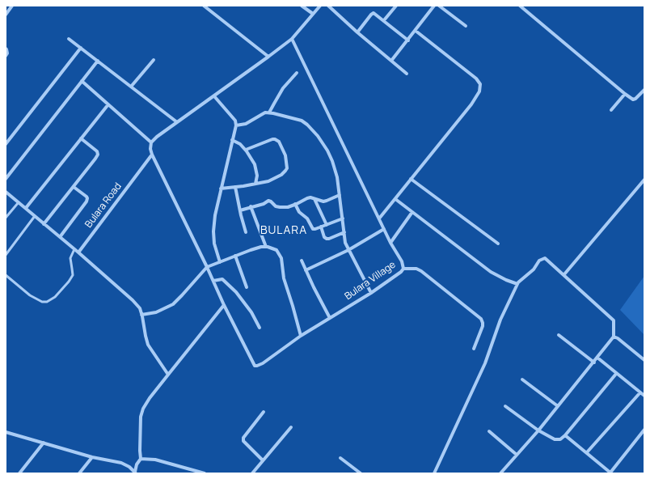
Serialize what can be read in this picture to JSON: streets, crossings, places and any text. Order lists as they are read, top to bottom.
{
  "streets": {
    "street": ["Bulara Road", "Bulara Village"]
  },
  "districts": ["BULARA"]
}
